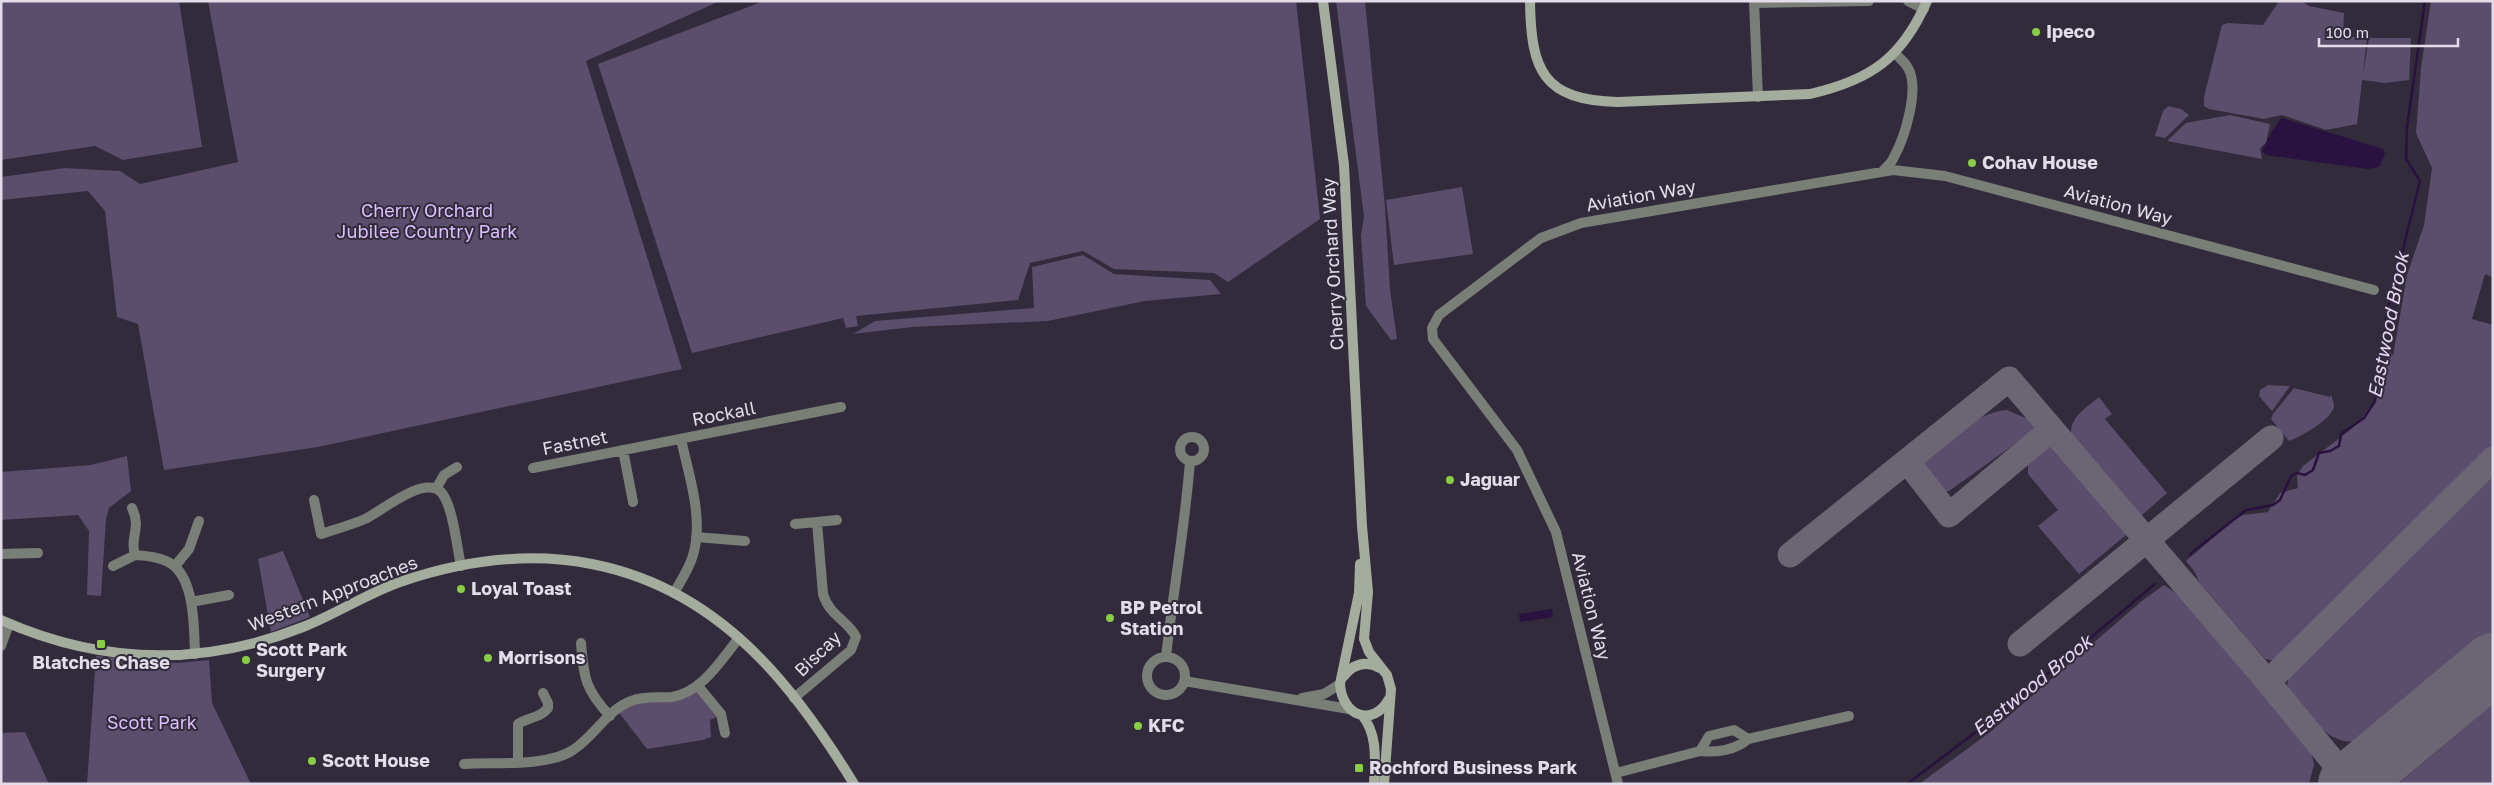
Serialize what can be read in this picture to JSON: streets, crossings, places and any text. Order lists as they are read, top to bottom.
{
  "streets": {
    "street": [
      "Aviation Way",
      "Cherry Orchard Way",
      "Rockall",
      "Fastnet",
      "Western Approaches",
      "Biscay"
    ]
  },
  "crossings": [
    ["Rockall", "Fastnet"],
    ["Rockall", "Western Approaches"],
    ["Western Approaches", "Biscay"]
  ],
  "water": ["Eastwood Brook"],
  "parks": ["Cherry Orchard Jubilee Country Park", "Scott Park"],
  "places": {
    "other": [
      "Ipeco",
      "Cohav House",
      "Jaguar",
      "Loyal Toast",
      "BP Petrol Station",
      "Morrisons",
      "Scott Park Surgery",
      "KFC",
      "Scott House"
    ],
    "transit": ["Blatches Chase", "Rochford Business Park"]
  },
  "scale_bar": "100 m"
}
